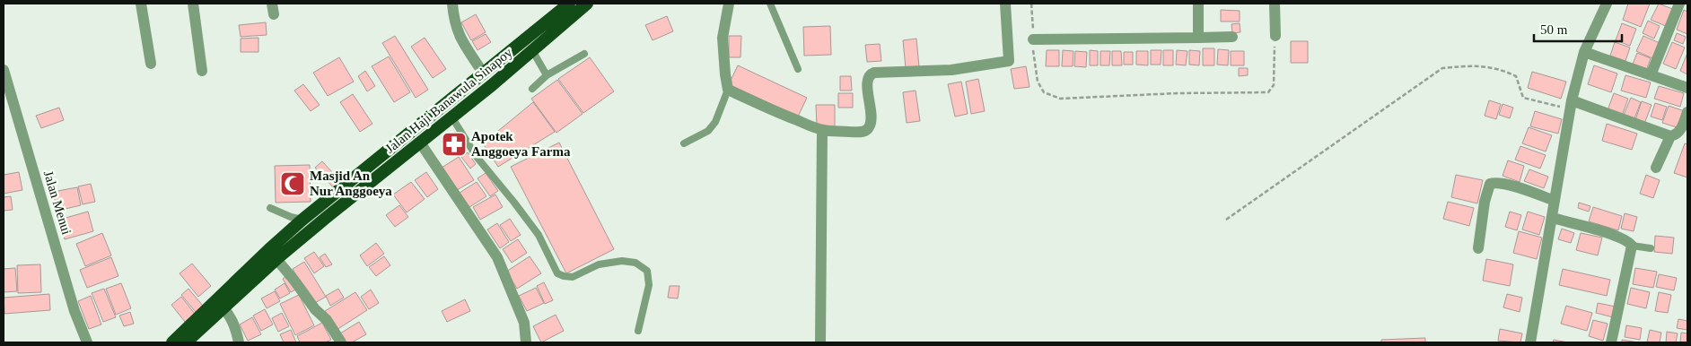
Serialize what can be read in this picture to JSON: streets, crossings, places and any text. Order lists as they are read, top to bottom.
{
  "streets": {
    "highway": ["Jalan Haji Banawula Sinapoy"],
    "street": ["Jalan Menui"]
  },
  "places": {
    "pharmacy": ["Apotek Anggoeya Farma"],
    "mosque": ["Masjid An Nur Anggoeya"]
  },
  "scale_bar": "50 m"
}
